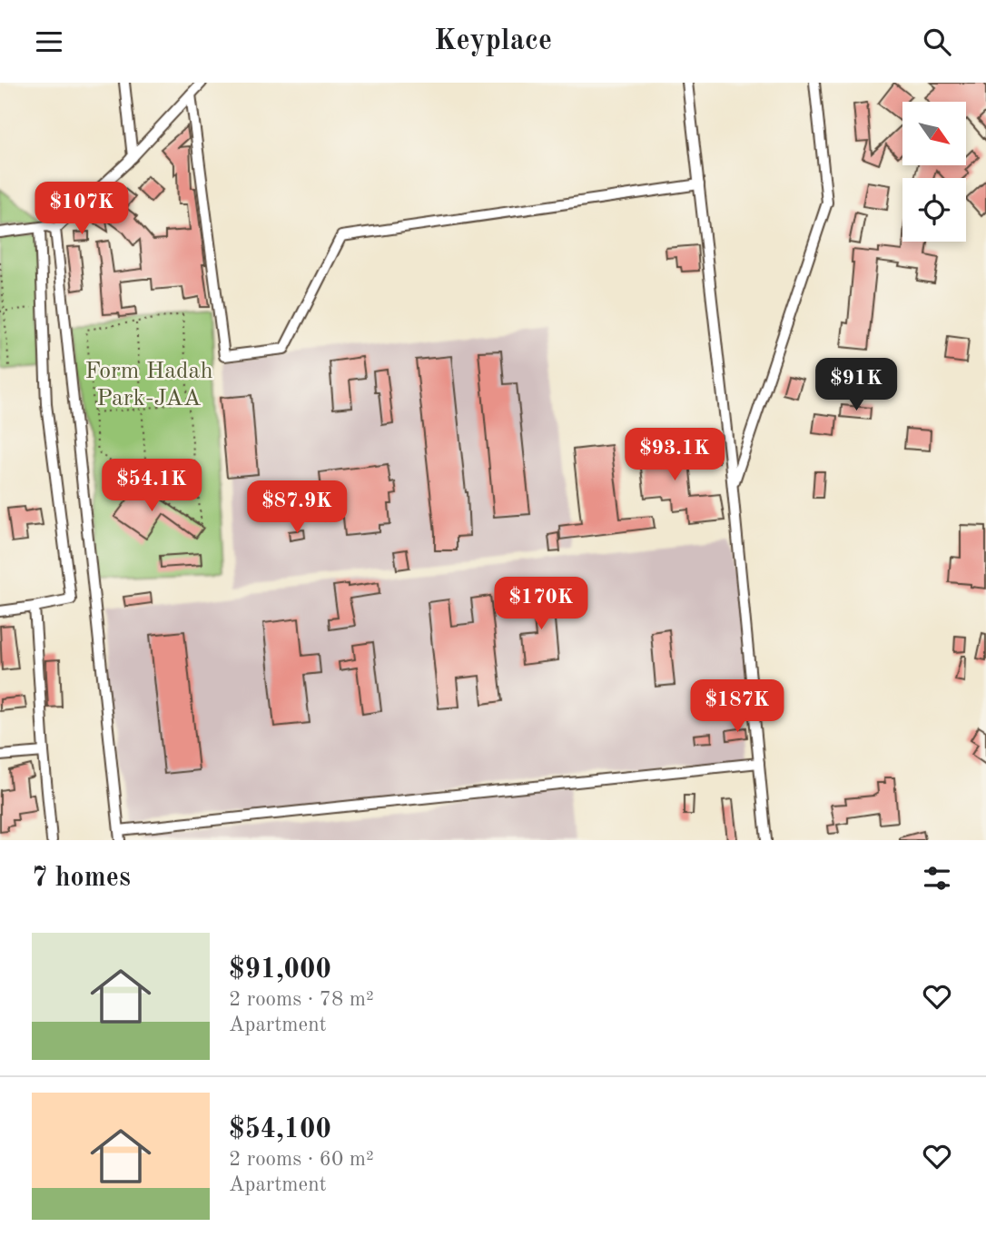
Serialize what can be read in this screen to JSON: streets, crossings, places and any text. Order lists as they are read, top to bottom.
{
  "parks": ["Form Hadah Park-JAA"],
  "north": "bottom right",
  "page": {
    "header": "Keyplace",
    "price": [
      "$107K",
      "$91K",
      "$93.1K",
      "$54.1K",
      "$87.9K",
      "$170K",
      "$187K"
    ],
    "heading": "7 homes",
    "list": [
      {
        "name": "$91,000",
        "note": "2 rooms · 78 m² · Apartment"
      },
      {
        "name": "$54,100",
        "note": "2 rooms · 60 m² · Apartment"
      }
    ]
  }
}
